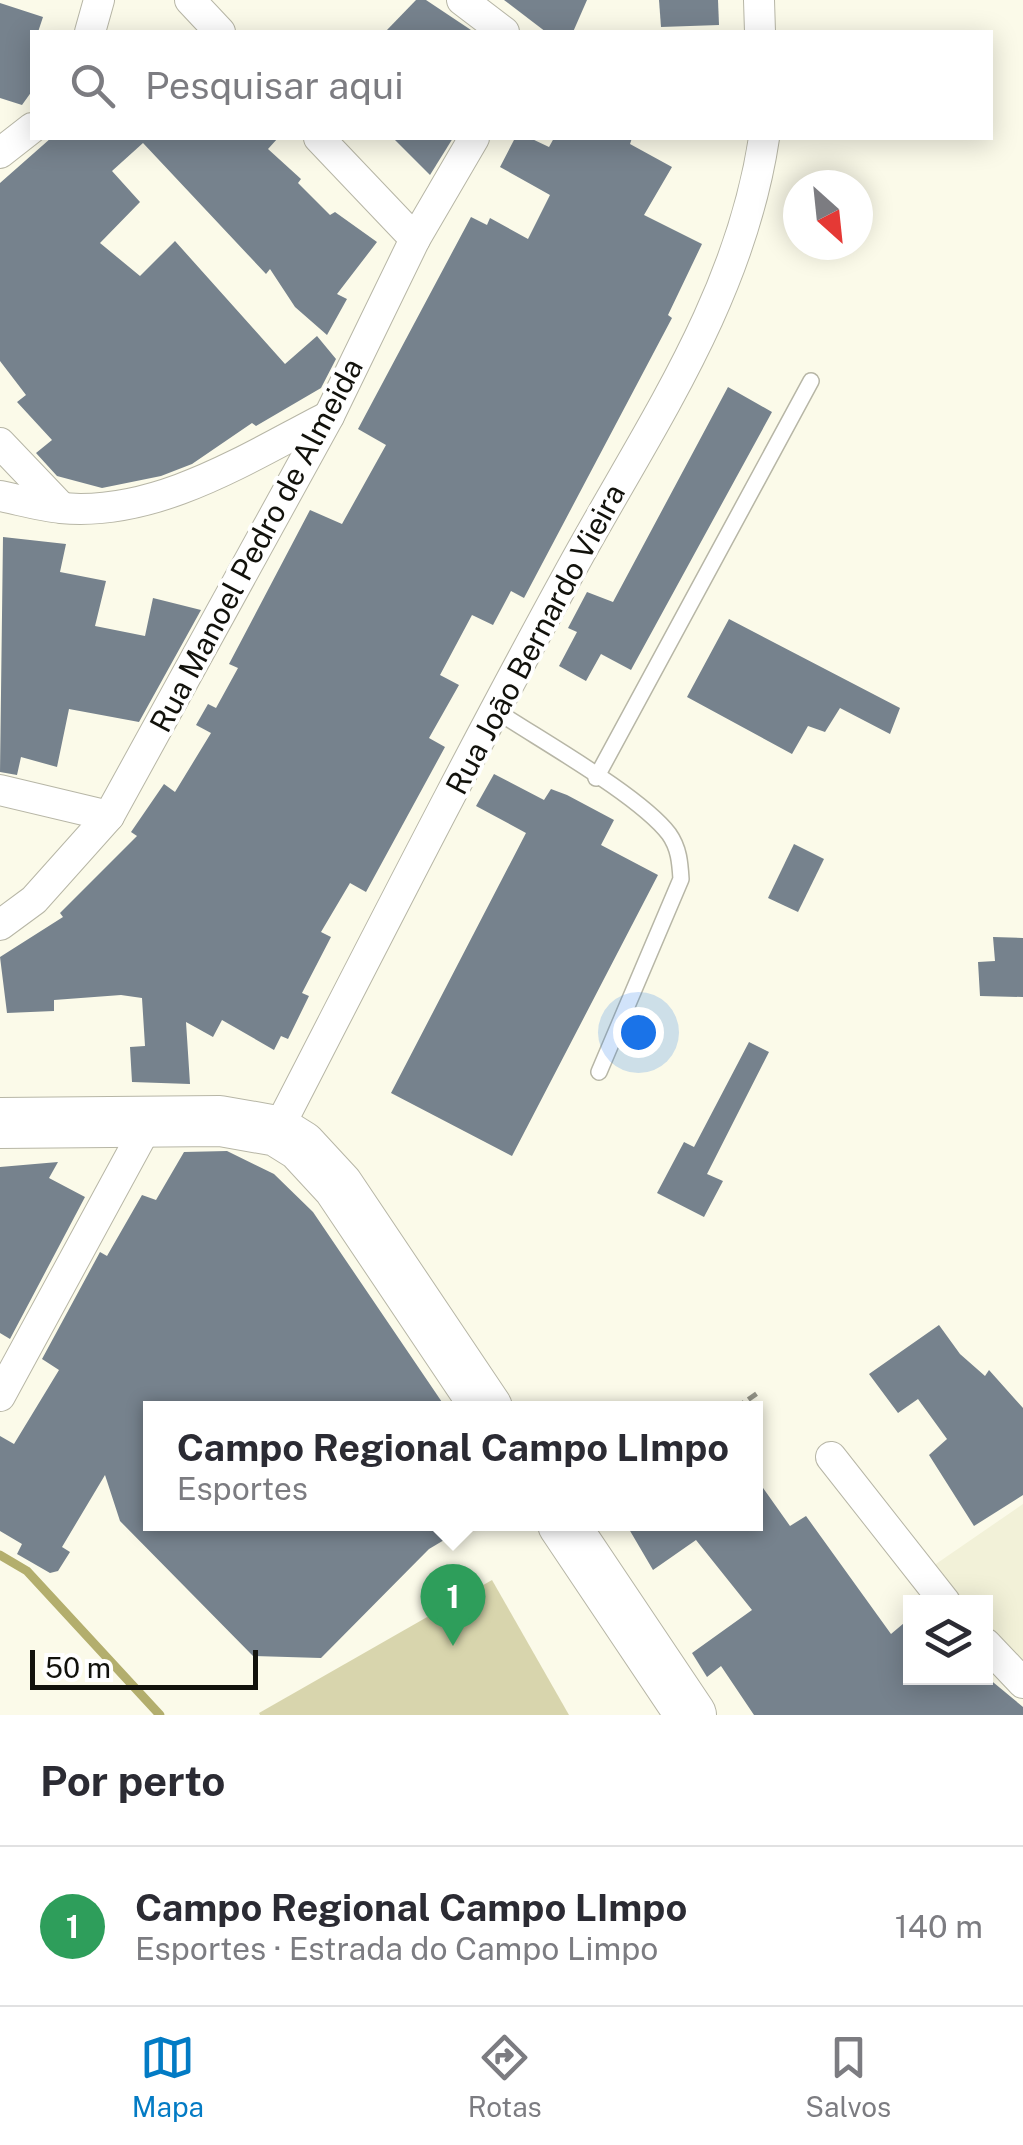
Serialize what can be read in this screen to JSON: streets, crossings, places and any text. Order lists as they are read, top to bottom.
{
  "streets": {
    "street": ["Rua Manoel Pedro de Almeida", "Rua João Bernardo Vieira"]
  },
  "scale_bar": "50 m",
  "north": "bottom right",
  "page": {
    "search": "Pesquisar aqui",
    "popup": ["Campo Regional Campo LImpo", "Esportes"],
    "pins": "1",
    "scale": "50 m",
    "heading": "Por perto",
    "list": [
      {
        "mark": "1",
        "name": "Campo Regional Campo LImpo",
        "note": "Esportes · Estrada do Campo Limpo",
        "value": "140 m"
      }
    ],
    "nav": ["Mapa", "Rotas", "Salvos"]
  }
}
